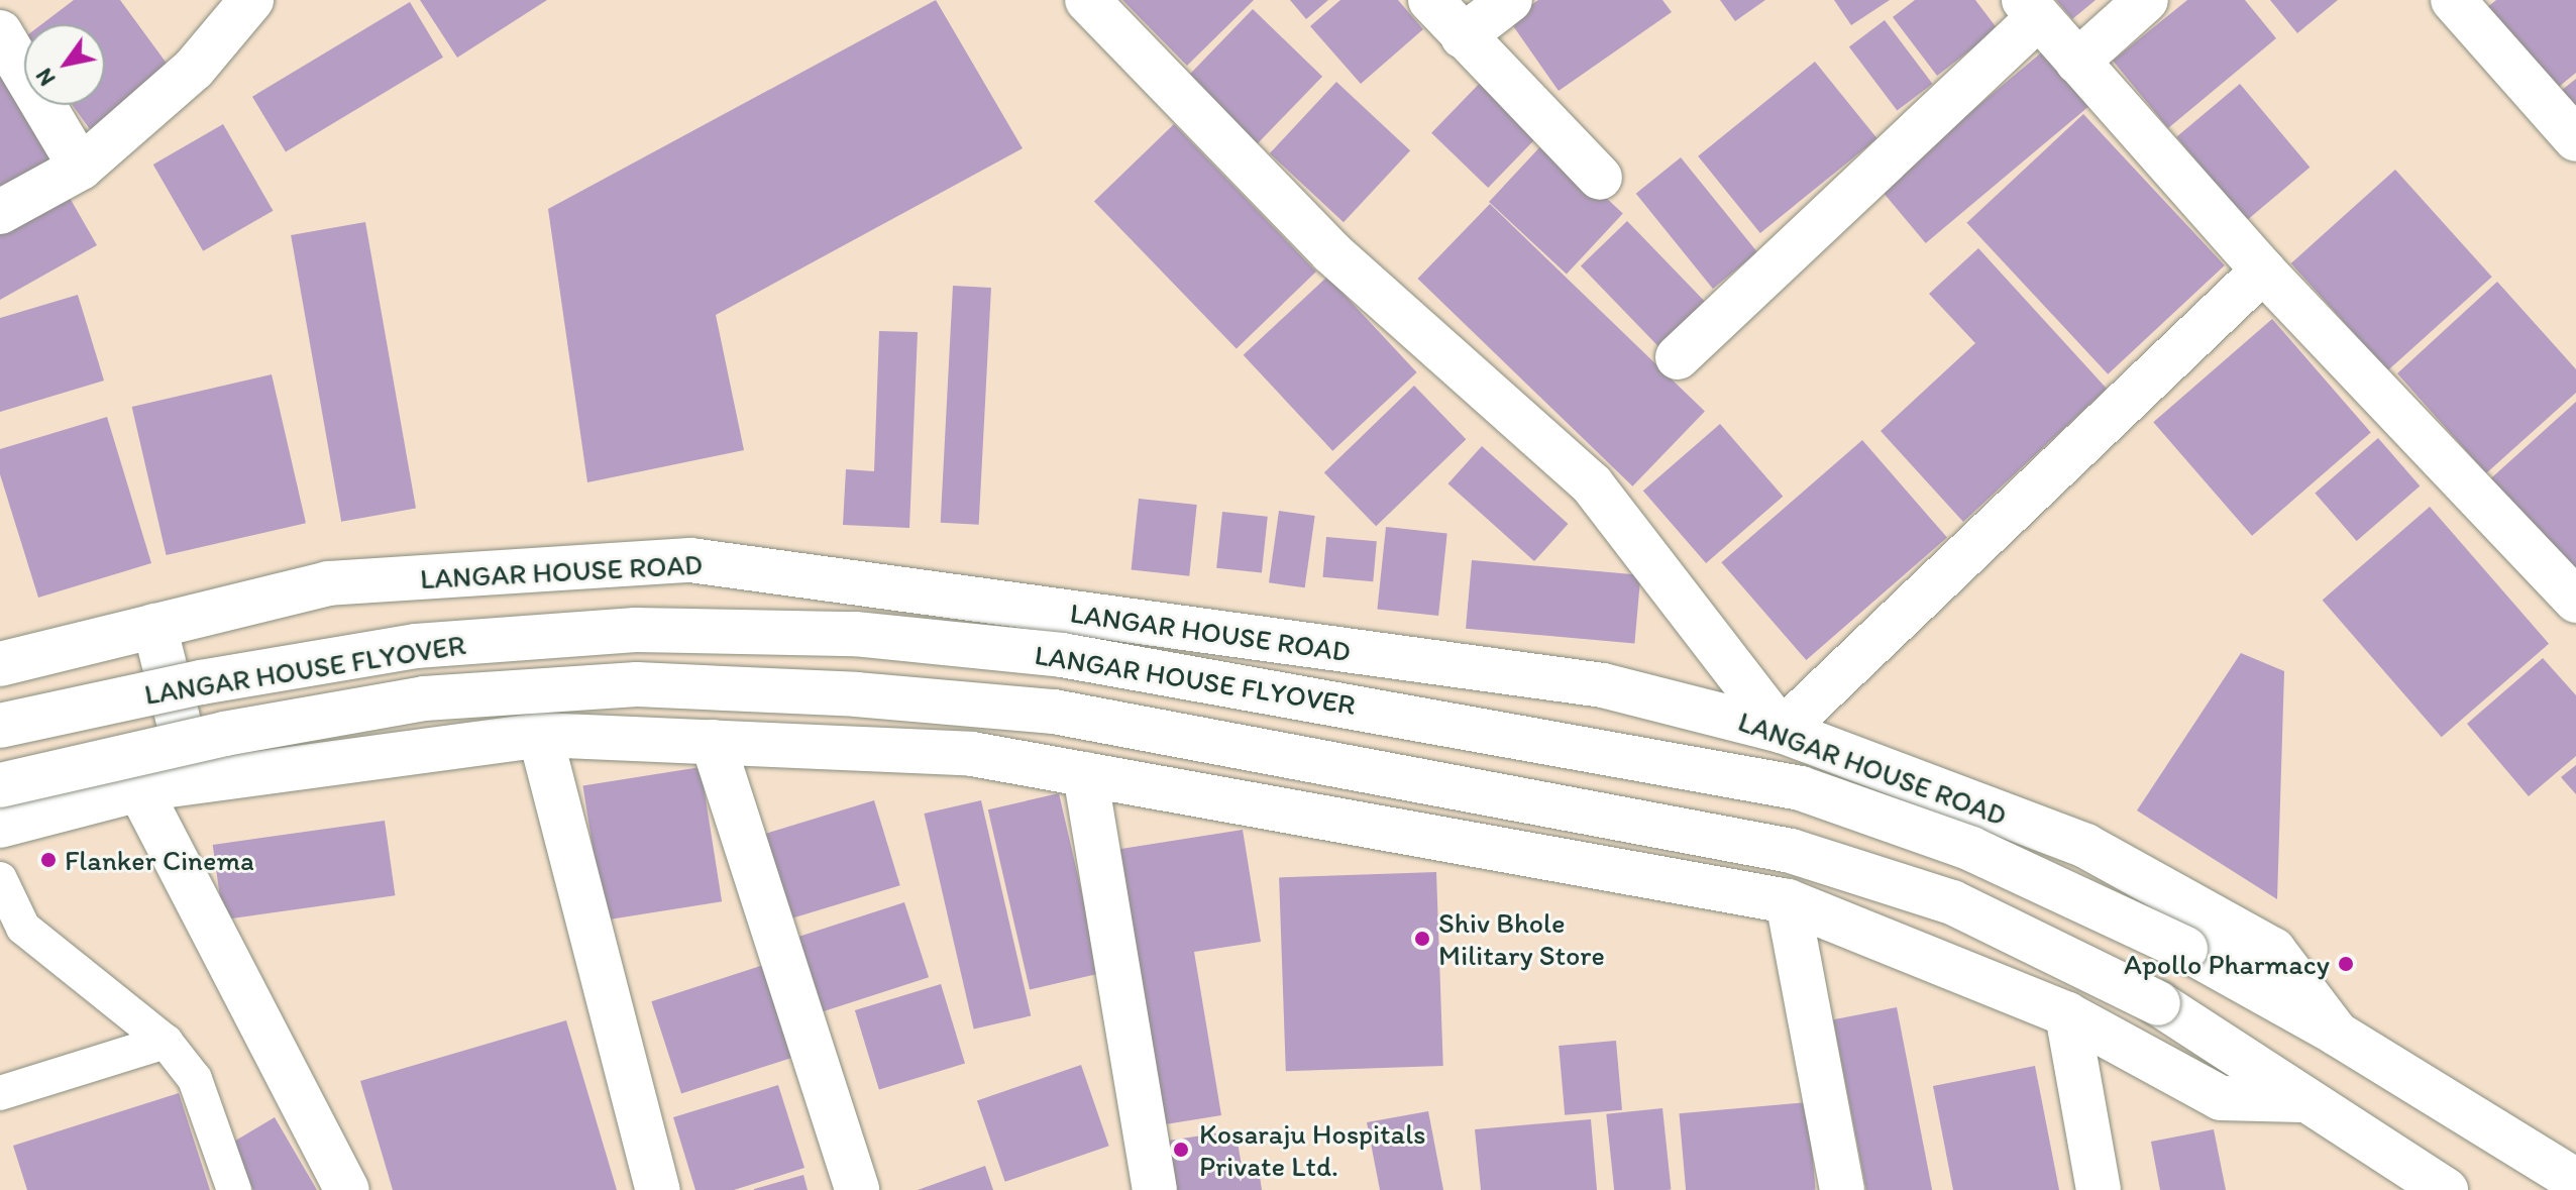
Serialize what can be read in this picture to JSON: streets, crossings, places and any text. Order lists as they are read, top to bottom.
{
  "streets": {
    "main road": ["LANGAR HOUSE ROAD", "LANGAR HOUSE FLYOVER"]
  },
  "crossings": [
    ["LANGAR HOUSE ROAD", "LANGAR HOUSE FLYOVER"]
  ],
  "places": [
    "Flanker Cinema",
    "Shiv Bhole Military Store",
    "Apollo Pharmacy",
    "Kosaraju Hospitals Private Ltd."
  ],
  "north": "bottom left"
}
